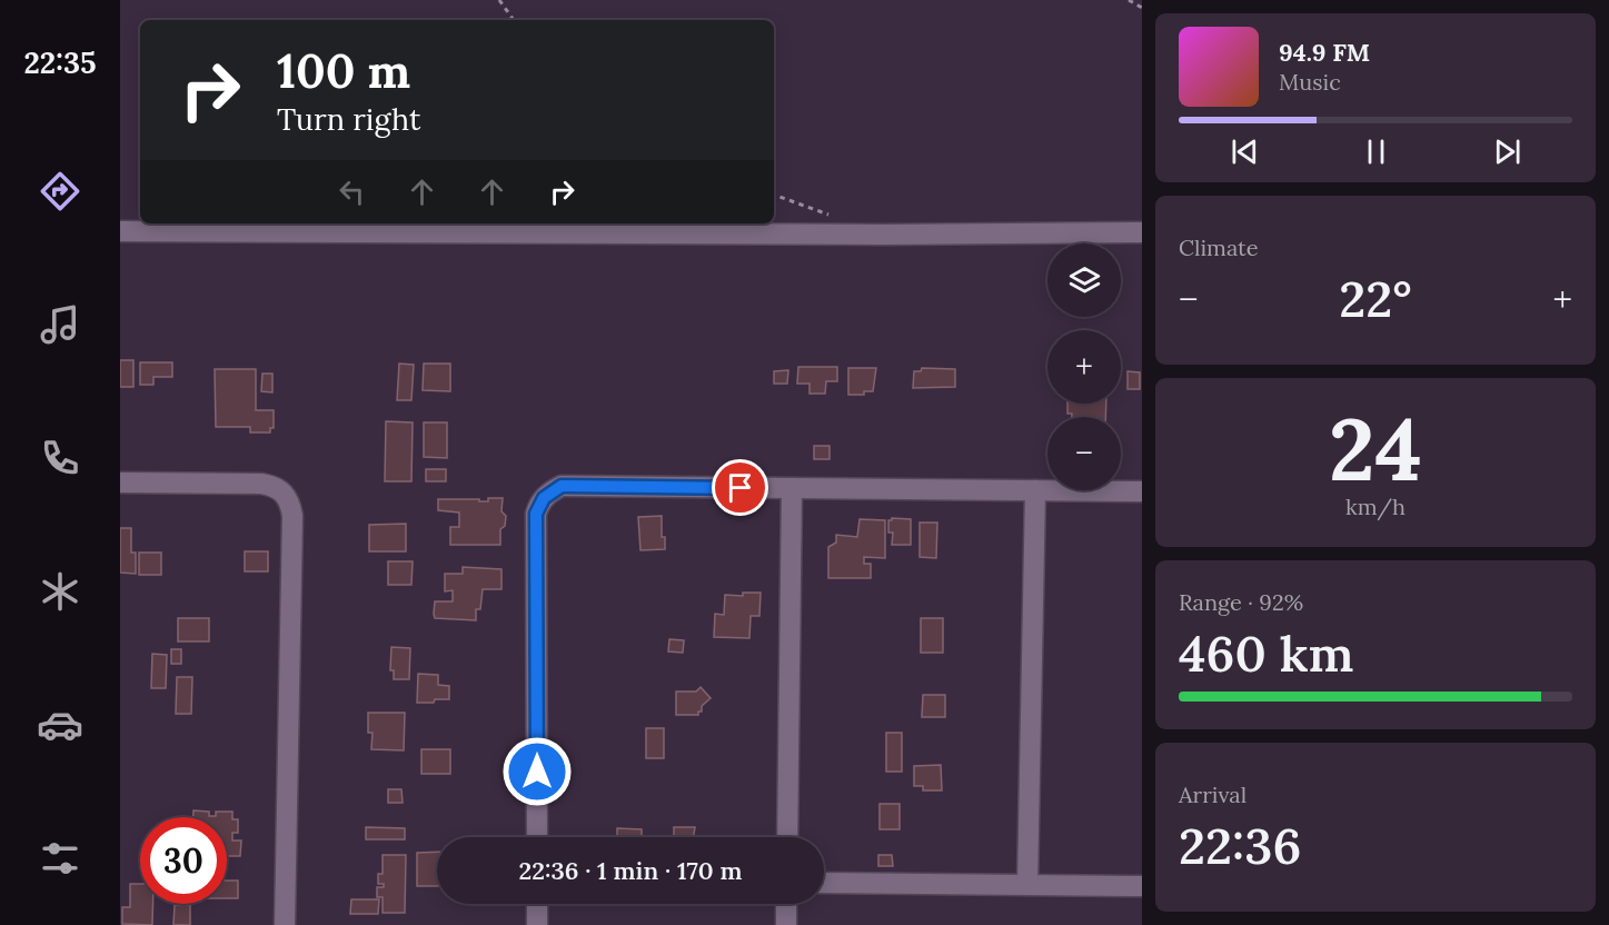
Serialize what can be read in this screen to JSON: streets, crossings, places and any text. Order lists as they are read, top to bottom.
{
  "page": {
    "tabs": "22:35",
    "turn": ["100 m", "Turn right"],
    "song": ["94.9 FM", "Music"],
    "tile": [
      "Climate",
      ["24", "km/h"],
      ["Range · 92%", "460 km"],
      ["Arrival", "22:36"]
    ],
    "map_buttons": ["+", "−"],
    "heat": ["−", "22°", "+"],
    "limit": "30",
    "trip": "22:36 · 1 min · 170 m"
  }
}
